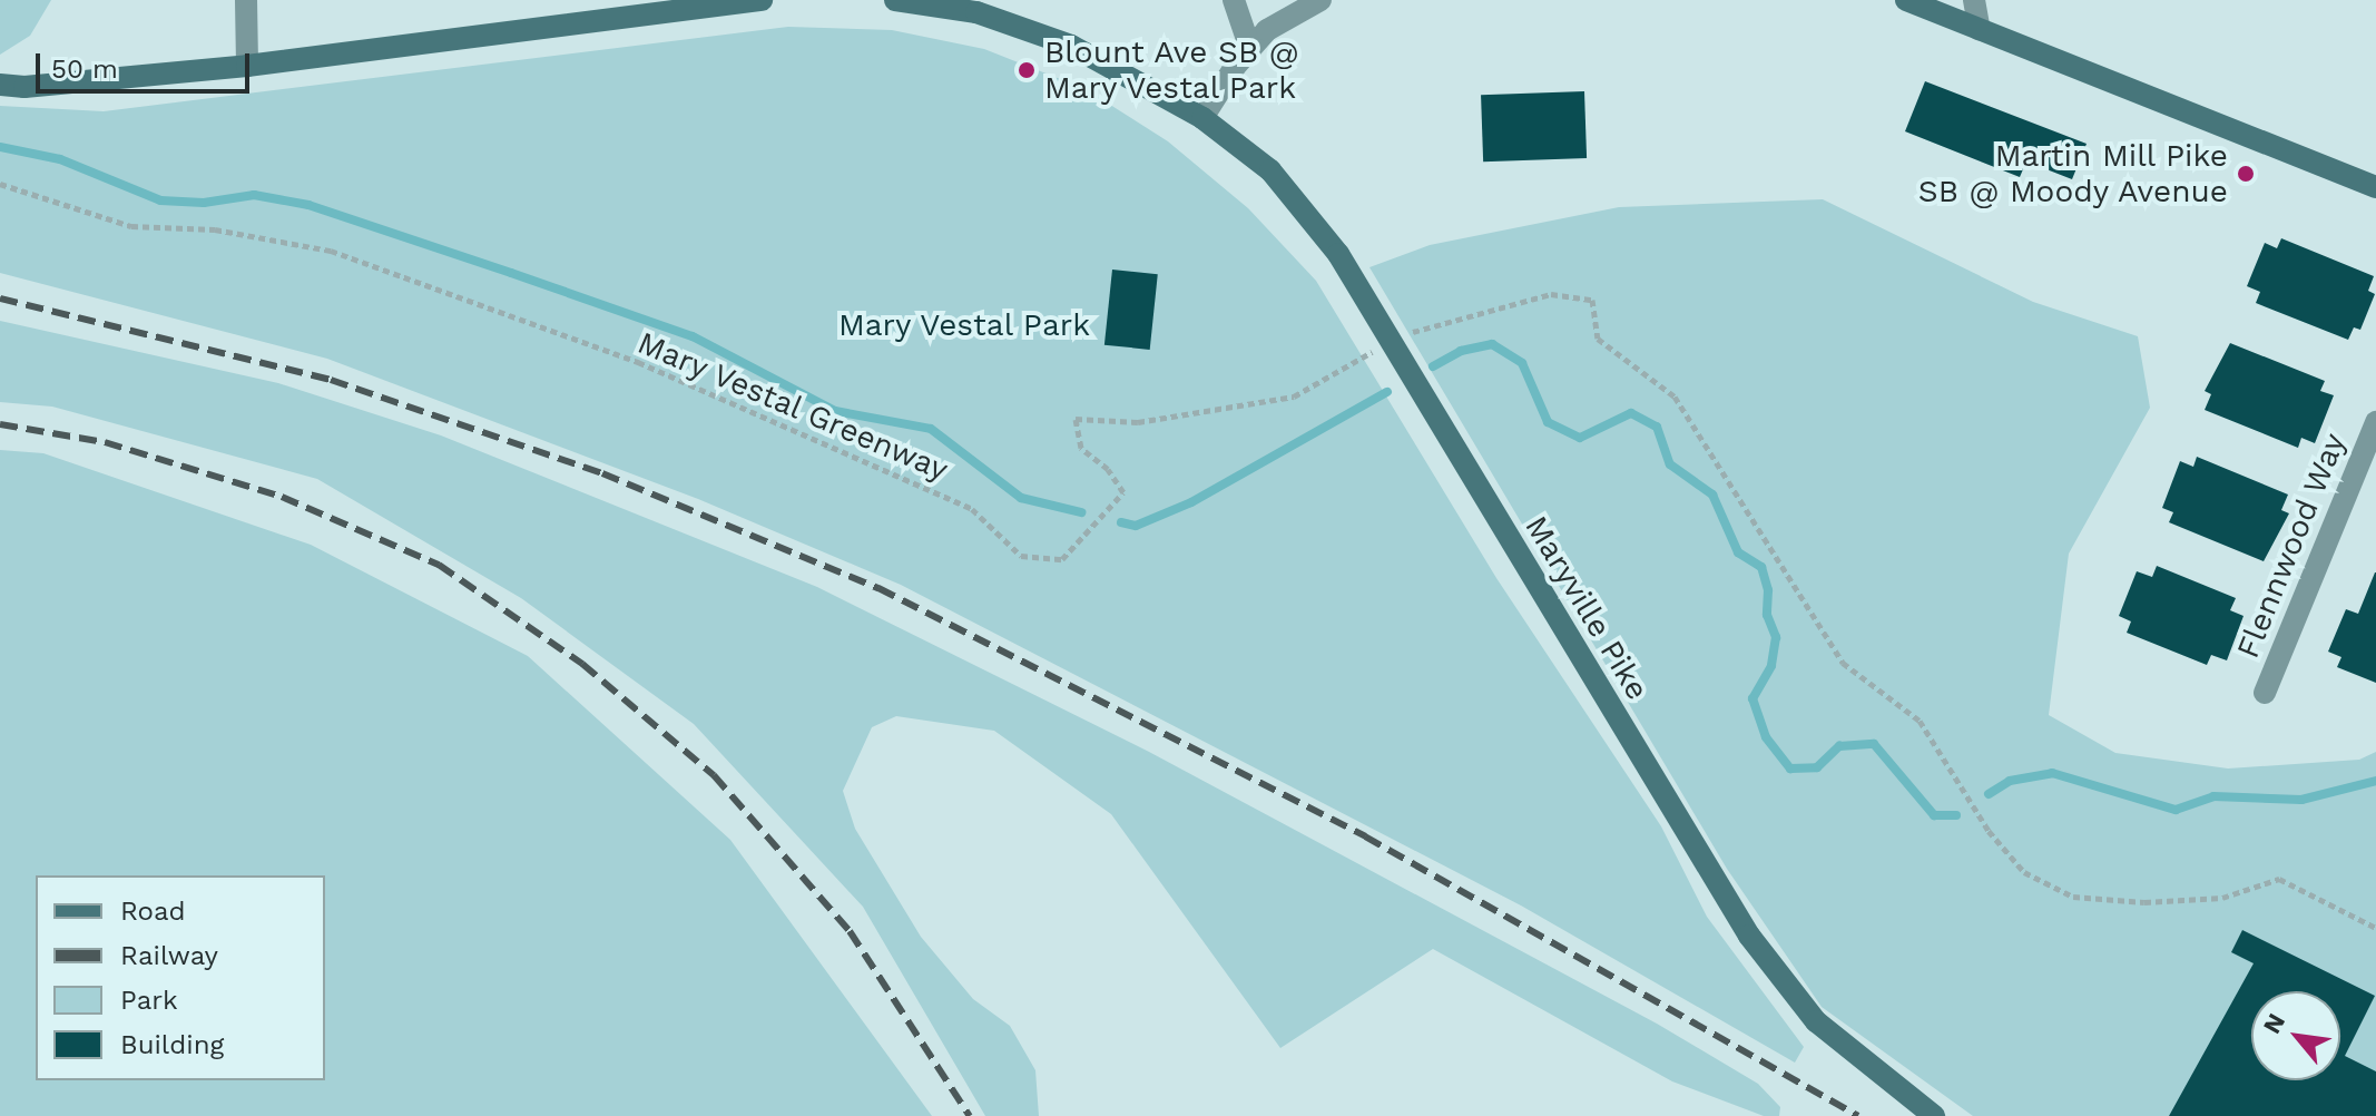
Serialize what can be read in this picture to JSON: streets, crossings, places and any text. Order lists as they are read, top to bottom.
{
  "streets": {
    "street": ["Flennwood Way", "Maryville Pike"],
    "path": ["Mary Vestal Greenway"]
  },
  "crossings": [
    ["Mary Vestal Greenway", "Maryville Pike"]
  ],
  "parks": ["Mary Vestal Park"],
  "places": ["Blount Ave SB @ Mary Vestal Park", "Martin Mill Pike SB @ Moody Avenue"],
  "legend": [
    "Road",
    "Railway",
    "Park",
    "Building"
  ],
  "scale_bar": "50 m",
  "north": "top left"
}
